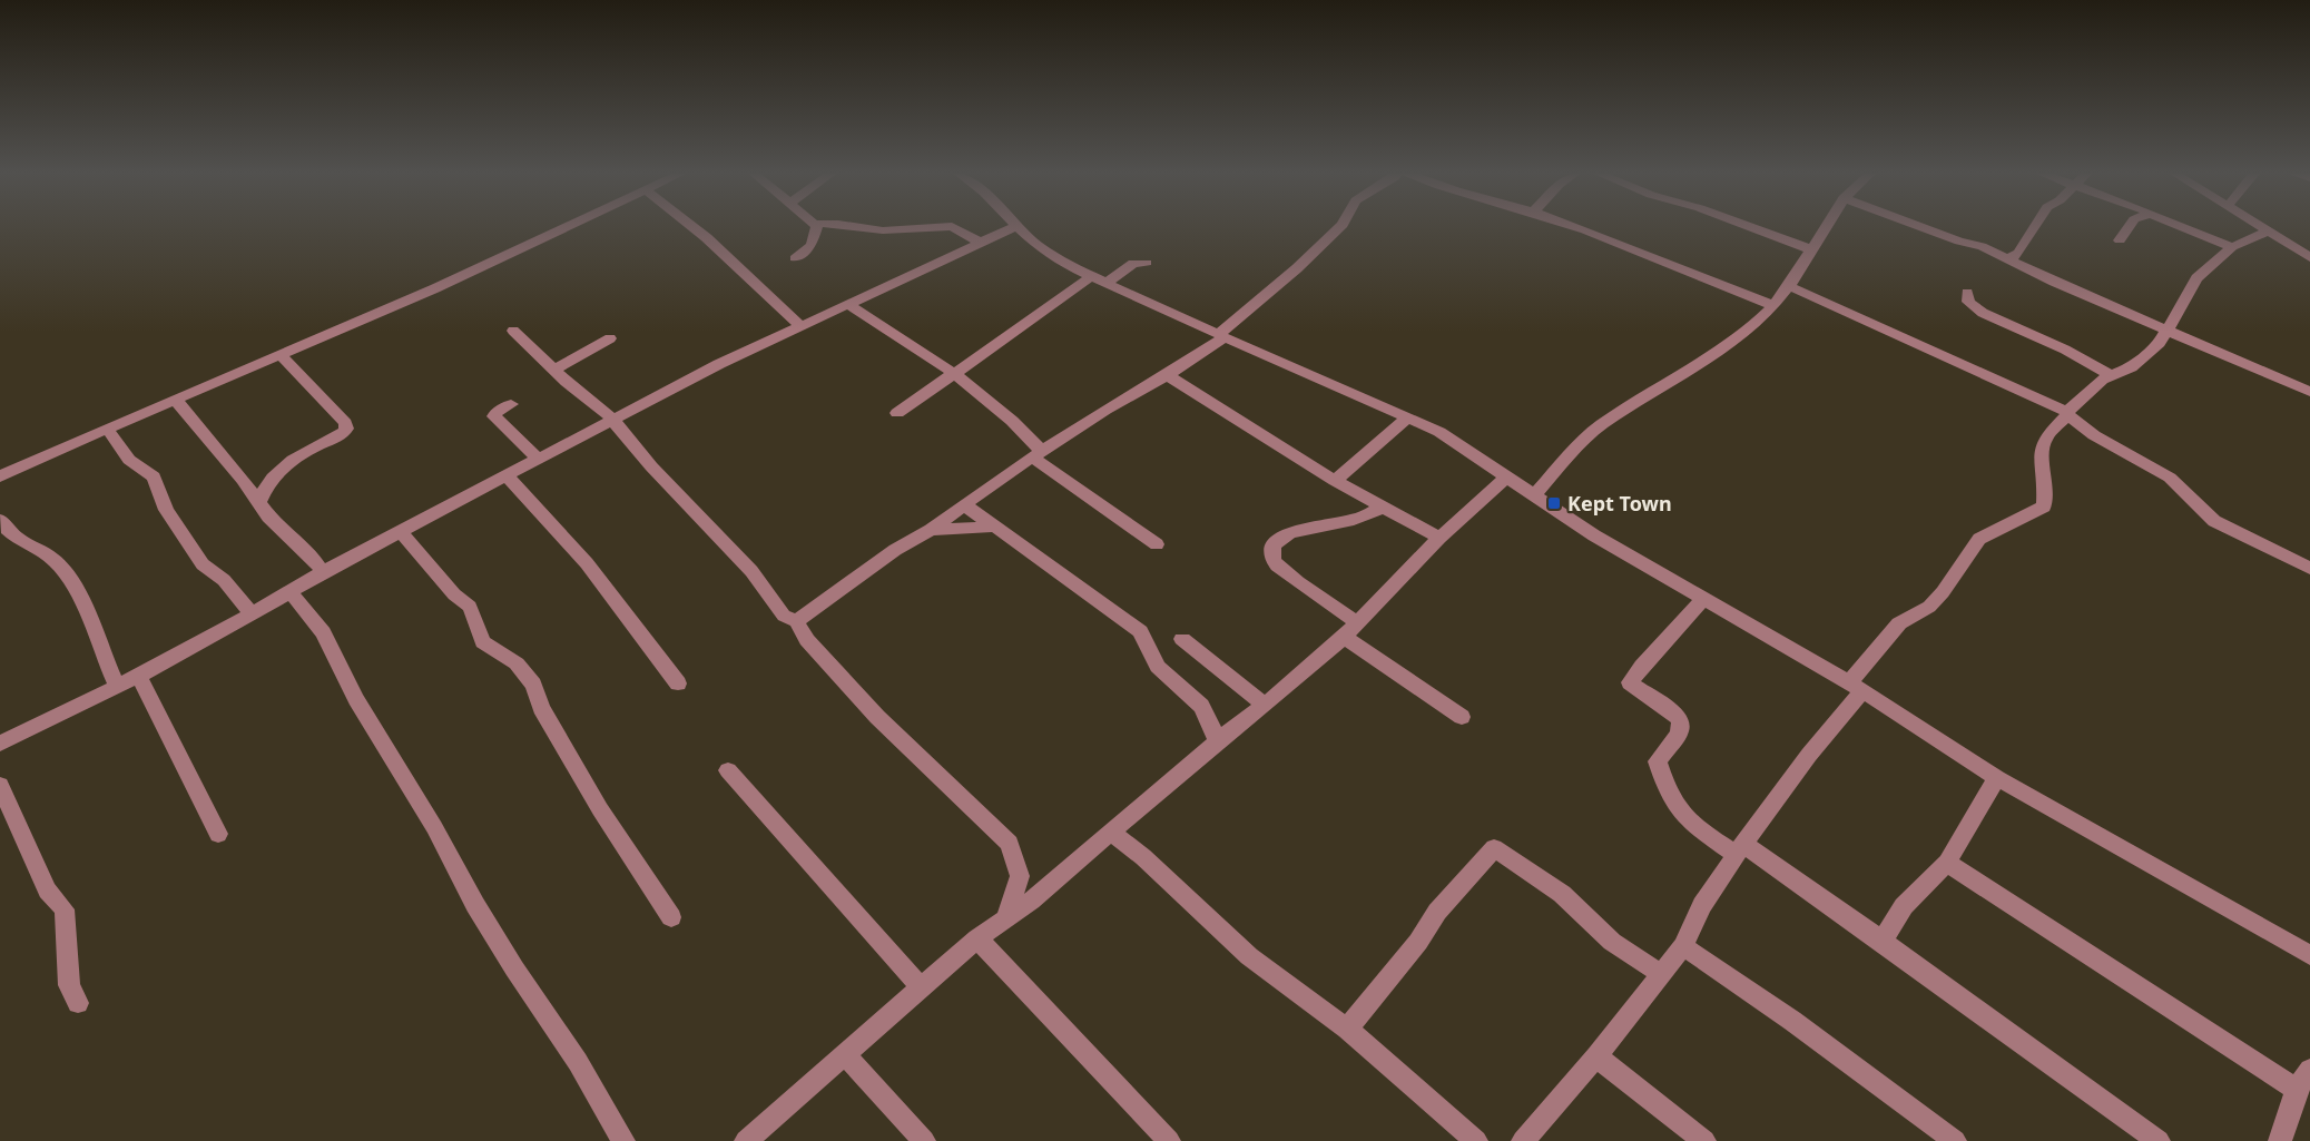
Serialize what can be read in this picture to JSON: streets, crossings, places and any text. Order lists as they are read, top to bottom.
{
  "places": {
    "transit": ["Kept Town"]
  }
}
